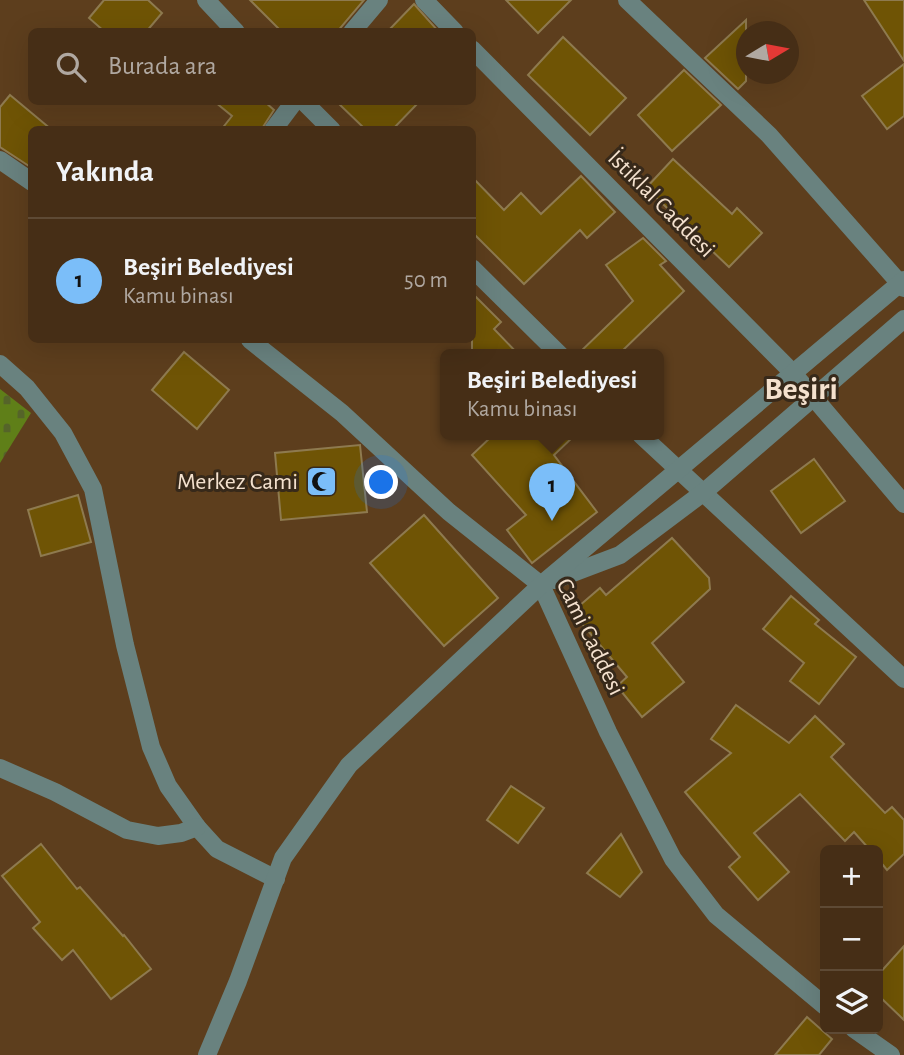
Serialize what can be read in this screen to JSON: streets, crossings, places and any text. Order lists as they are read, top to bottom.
{
  "streets": {
    "street": ["İstiklal Caddesi", "Cami Caddesi"]
  },
  "districts": ["Beşiri"],
  "places": {
    "mosque": ["Merkez Cami"]
  },
  "north": "right",
  "page": {
    "search": "Burada ara",
    "heading": "Yakında",
    "list": [
      {
        "mark": "1",
        "name": "Beşiri Belediyesi",
        "note": "Kamu binası",
        "value": "50 m"
      }
    ],
    "popup": ["Beşiri Belediyesi", "Kamu binası"],
    "pins": "1",
    "map_buttons": ["+", "−"]
  }
}
